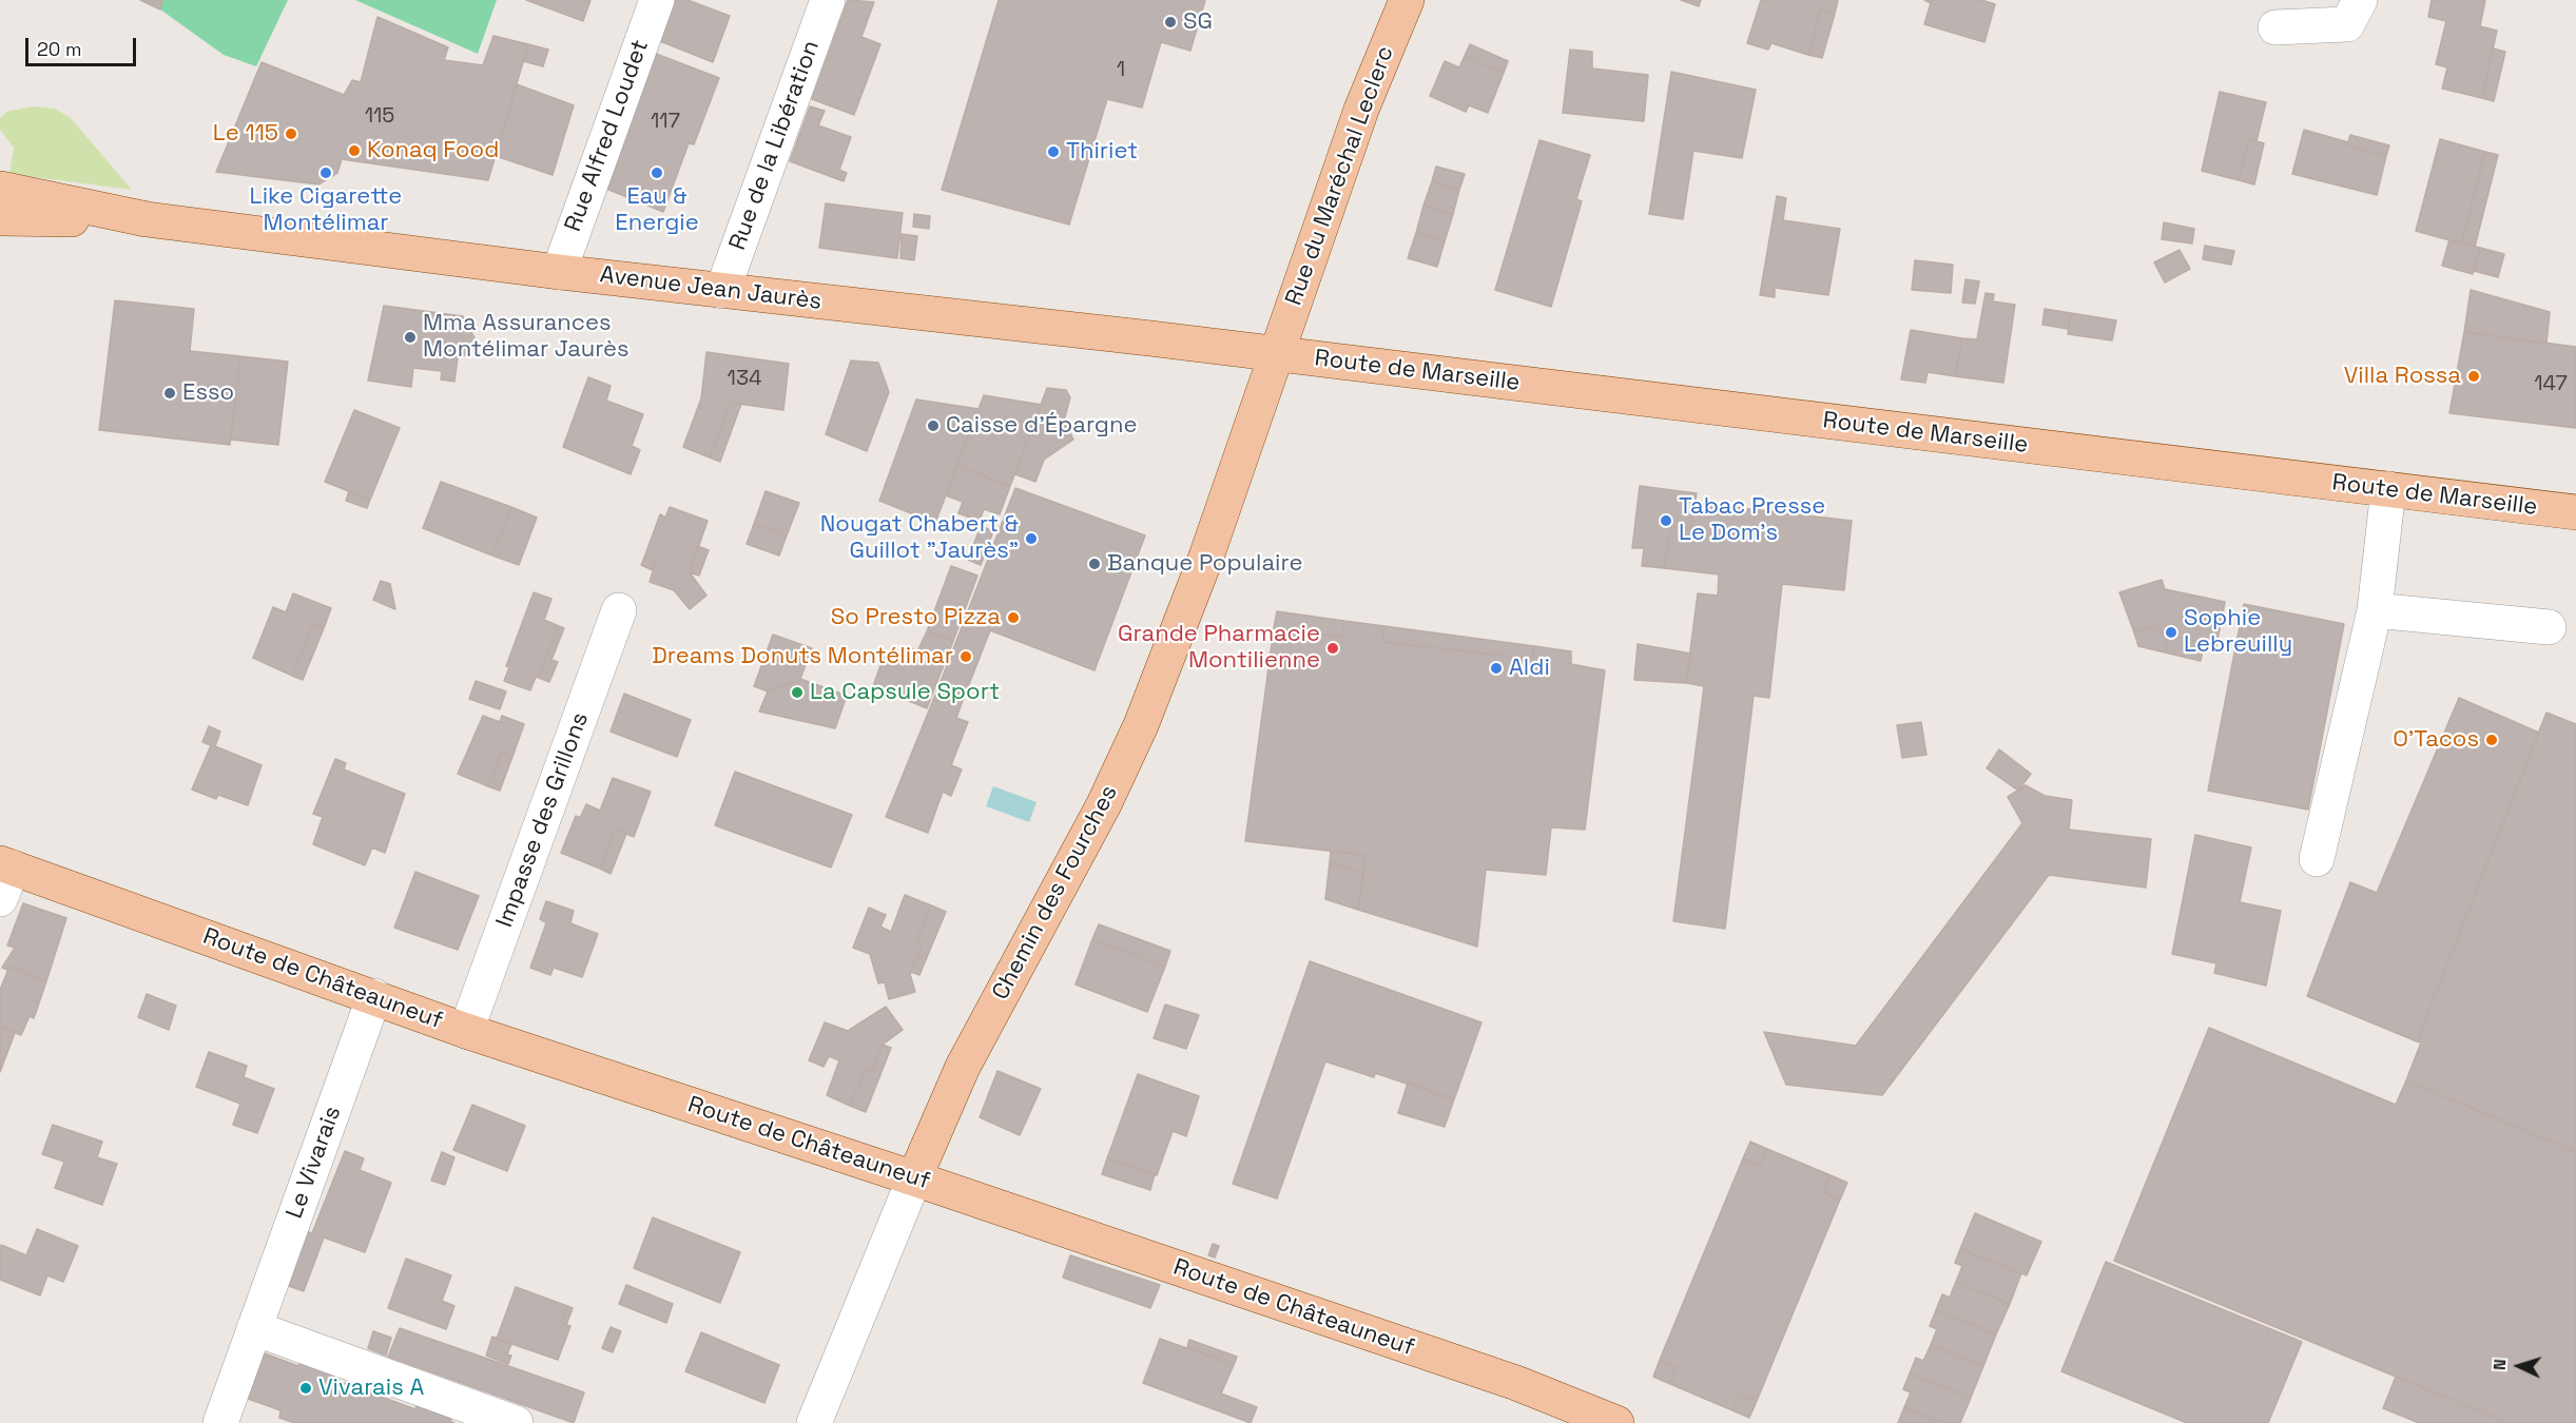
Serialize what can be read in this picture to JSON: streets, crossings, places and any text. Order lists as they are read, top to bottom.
{
  "streets": {
    "main road": [
      "Rue du Maréchal Leclerc",
      "Avenue Jean Jaurès",
      "Route de Marseille",
      "Chemin des Fourches",
      "Route de Châteauneuf"
    ],
    "street": [
      "Rue Alfred Loudet",
      "Rue de la Libération",
      "Impasse des Grillons",
      "Le Vivarais"
    ]
  },
  "crossings": [
    ["Rue Alfred Loudet", "Avenue Jean Jaurès"],
    ["Rue de la Libération", "Avenue Jean Jaurès"],
    ["Rue du Maréchal Leclerc", "Avenue Jean Jaurès"],
    ["Rue du Maréchal Leclerc", "Route de Marseille"],
    ["Rue du Maréchal Leclerc", "Chemin des Fourches"],
    ["Avenue Jean Jaurès", "Route de Marseille"],
    ["Avenue Jean Jaurès", "Chemin des Fourches"],
    ["Route de Marseille", "Chemin des Fourches"],
    ["Impasse des Grillons", "Route de Châteauneuf"],
    ["Chemin des Fourches", "Route de Châteauneuf"],
    ["Route de Châteauneuf", "Le Vivarais"]
  ],
  "places": [
    "SG",
    "Le 115",
    "Konaq Food",
    "Thiriet",
    "Like Cigarette Montélimar",
    "Eau & Energie",
    "Mma Assurances Montélimar Jaurès",
    "Villa Rossa",
    "Esso",
    "Caisse d'Épargne",
    "Tabac Presse Le Dom's",
    "Nougat Chabert & Guillot \"Jaurès\"",
    "Banque Populaire",
    "So Presto Pizza",
    "Sophie Lebreuilly",
    "Grande Pharmacie Montilienne",
    "Dreams Donuts Montélimar",
    "Aldi",
    "La Capsule Sport",
    "O'Tacos",
    "Vivarais A"
  ],
  "house_numbers": [
    "1",
    "115",
    "117",
    "134",
    "147"
  ],
  "scale_bar": "20 m",
  "north": "left"
}
